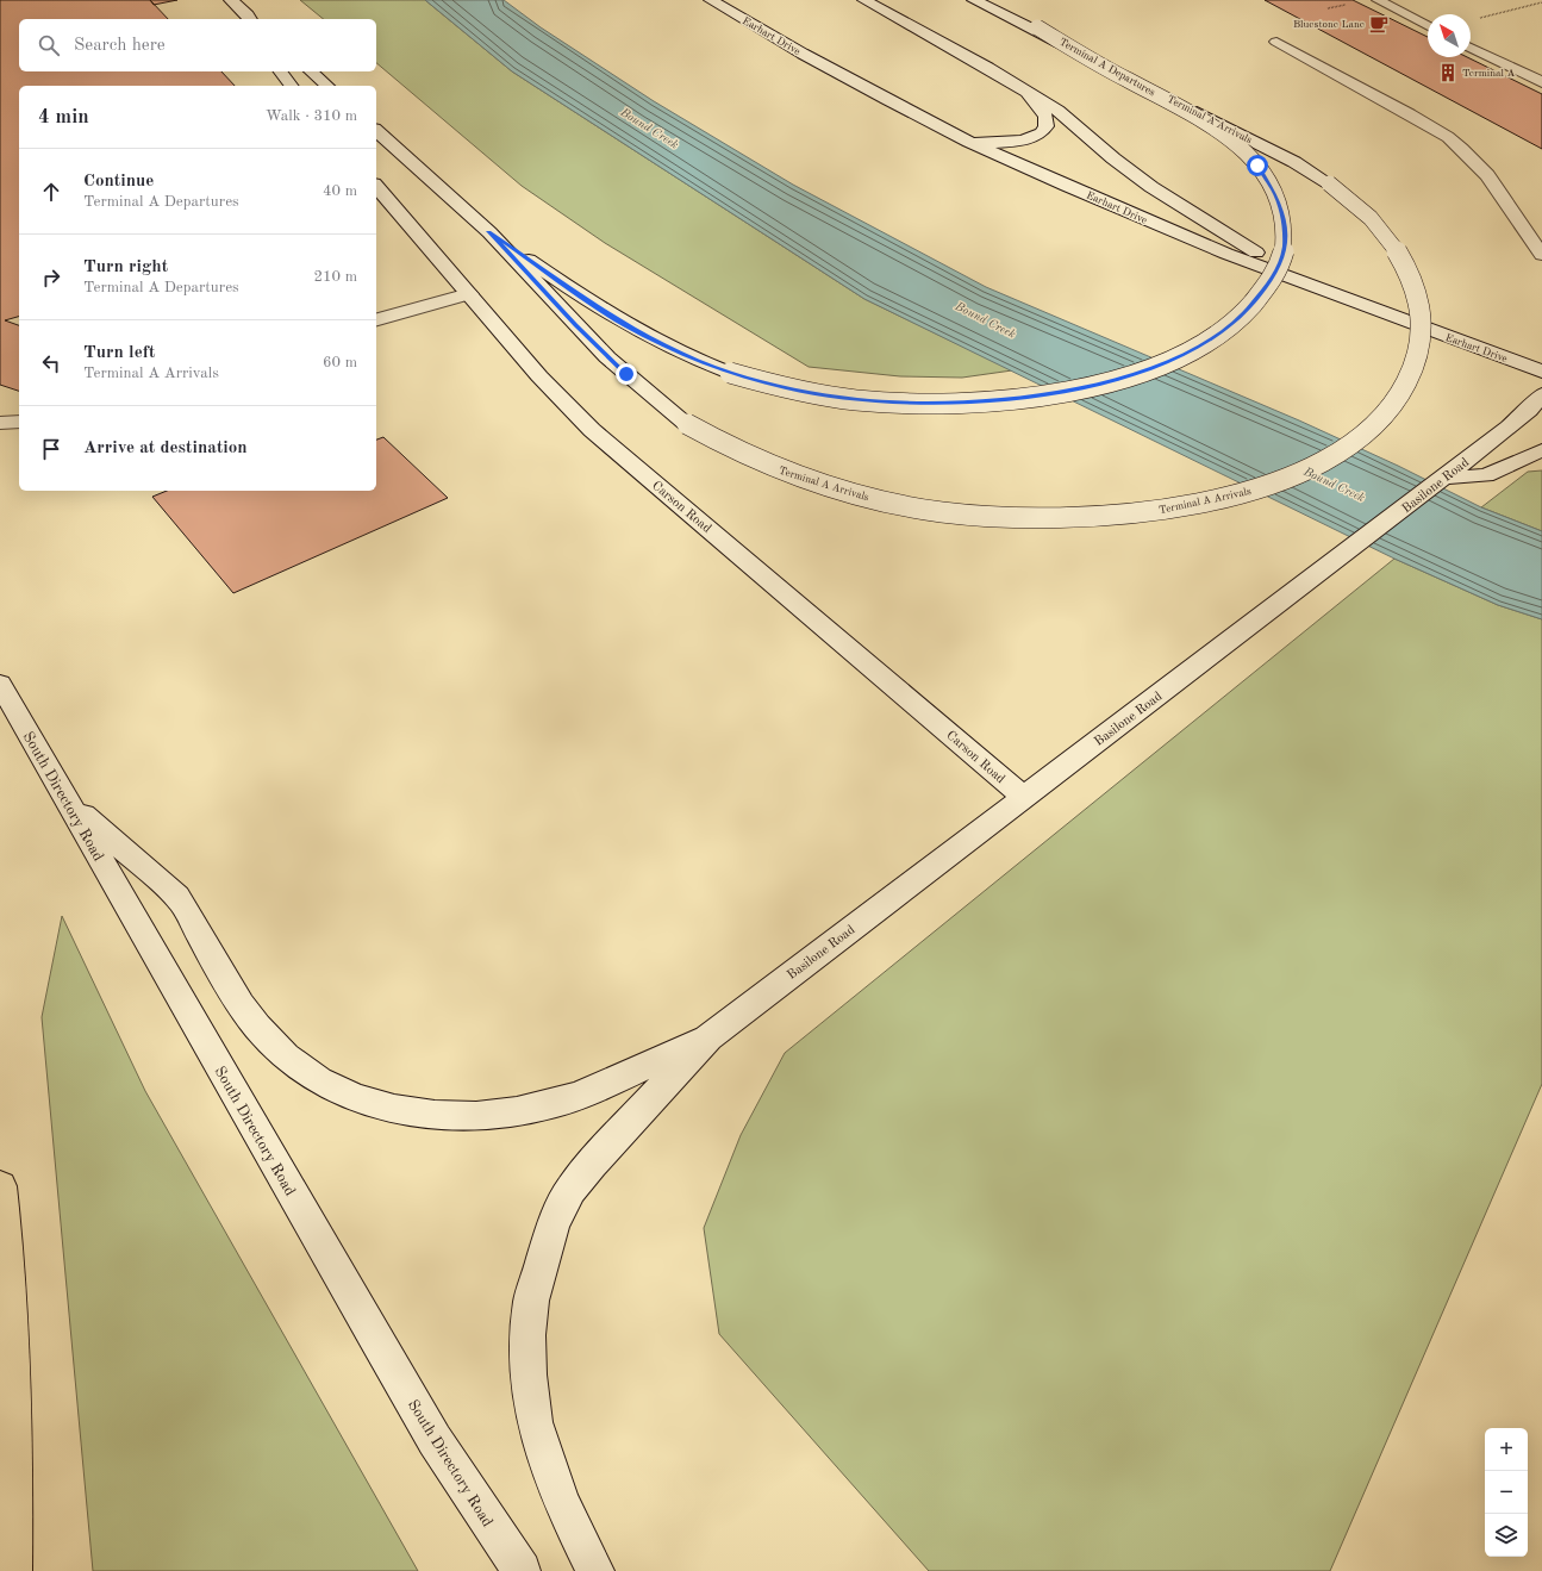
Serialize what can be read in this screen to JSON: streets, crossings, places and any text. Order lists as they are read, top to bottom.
{
  "streets": {
    "street": [
      "Earhart Drive",
      "Terminal A Departures",
      "Terminal A Arrivals",
      "Basilone Road",
      "Carson Road",
      "South Directory Road"
    ]
  },
  "crossings": [
    ["Terminal A Departures", "Terminal A Arrivals"],
    ["Basilone Road", "Carson Road"]
  ],
  "water": ["Bound Creek"],
  "places": {
    "cafe": ["Bluestone Lane"],
    "building": ["Terminal A"]
  },
  "north": "top left",
  "page": {
    "search": "Search here",
    "heading": ["4 min", "Walk · 310 m"],
    "list": [
      ["Continue", "Terminal A Departures", "40 m"],
      ["Turn right", "Terminal A Departures", "210 m"],
      ["Turn left", "Terminal A Arrivals", "60 m"],
      "Arrive at destination"
    ],
    "map_buttons": ["+", "−"]
  }
}
